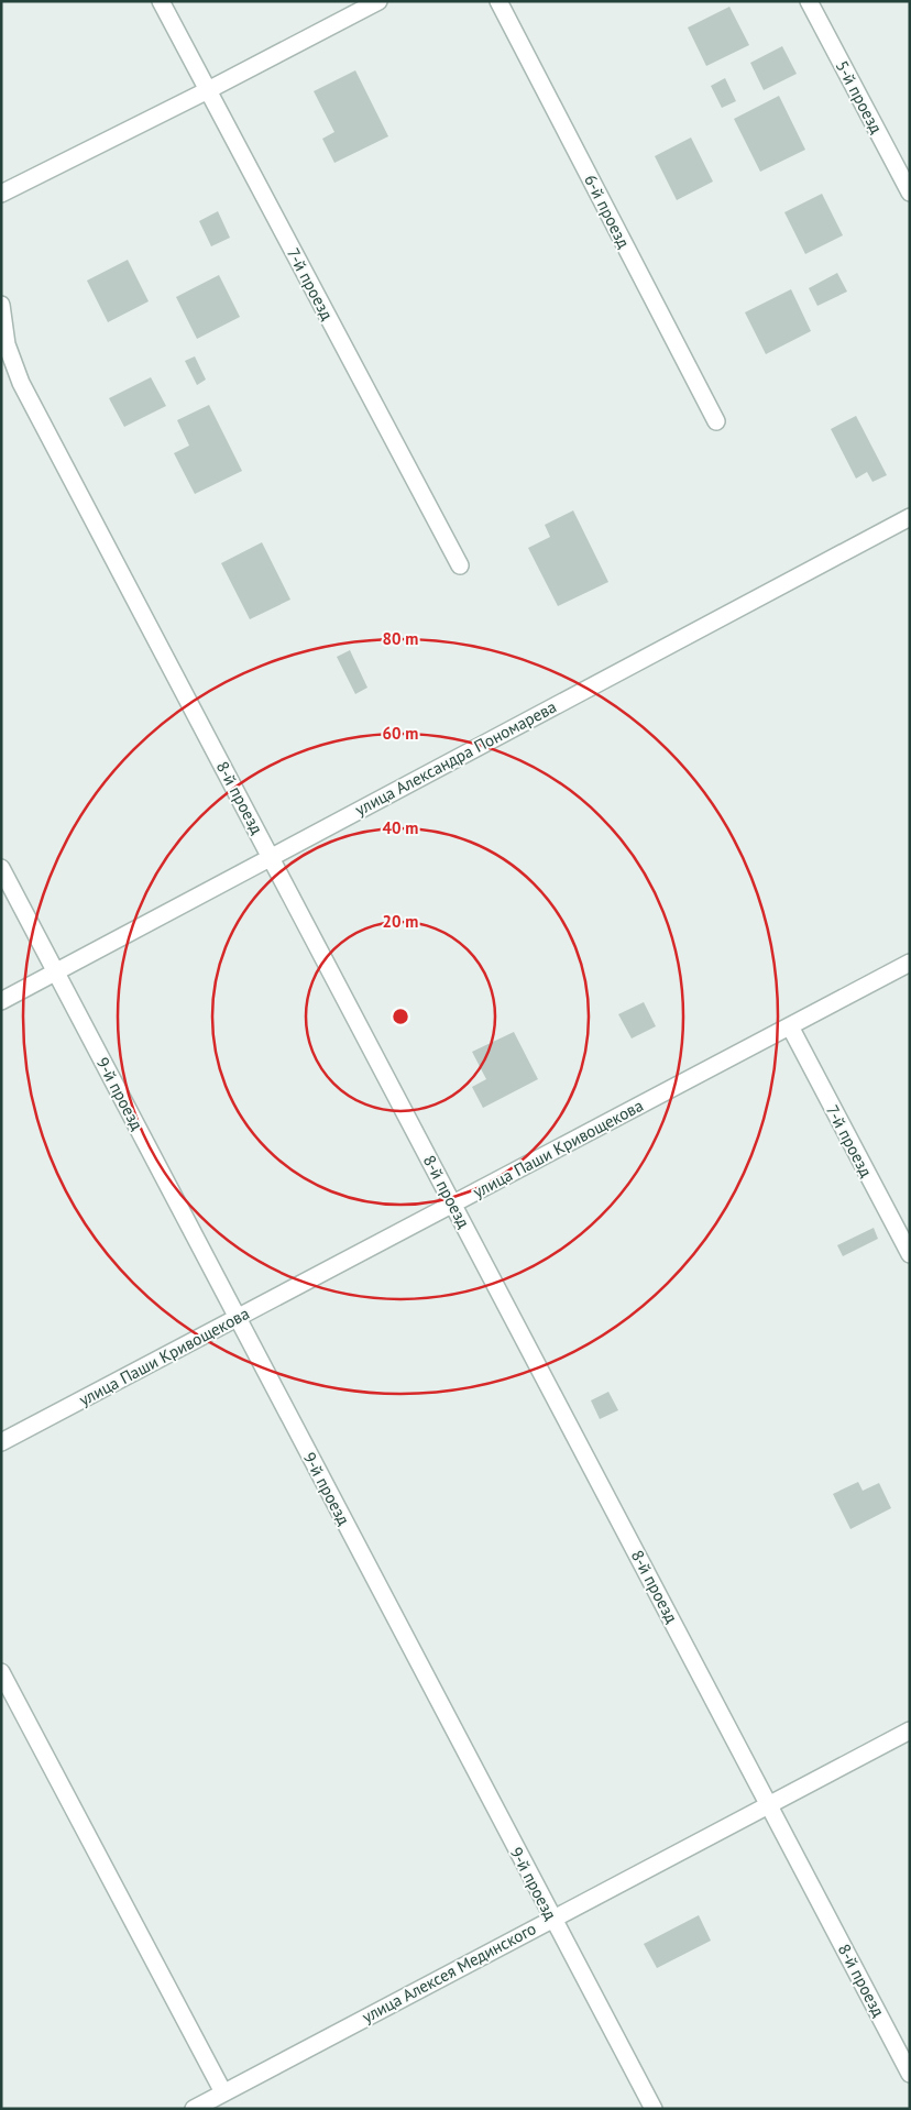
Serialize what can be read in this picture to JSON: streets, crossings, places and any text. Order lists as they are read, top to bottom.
{
  "streets": {
    "street": [
      "5-й проезд",
      "6-й проезд",
      "7-й проезд",
      "улица Александра Пономарева",
      "8-й проезд",
      "9-й проезд",
      "улица Паши Кривощекова",
      "улица Алексея Мединского"
    ]
  },
  "crossings": [
    ["7-й проезд", "улица Паши Кривощекова"],
    ["улица Александра Пономарева", "8-й проезд"],
    ["улица Александра Пономарева", "9-й проезд"],
    ["8-й проезд", "улица Паши Кривощекова"],
    ["8-й проезд", "улица Алексея Мединского"],
    ["9-й проезд", "улица Паши Кривощекова"],
    ["9-й проезд", "улица Алексея Мединского"]
  ],
  "rings": [
    "80 m",
    "60 m",
    "40 m",
    "20 m"
  ]
}
